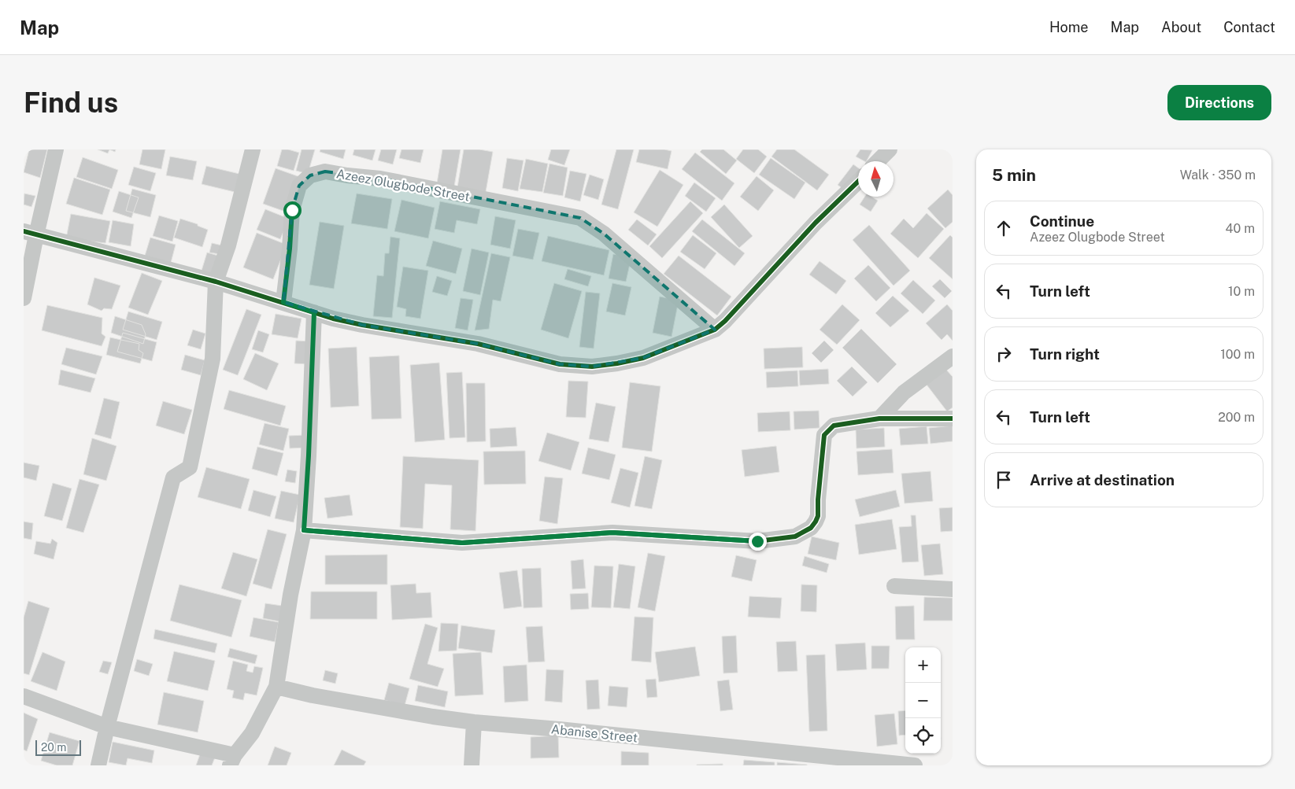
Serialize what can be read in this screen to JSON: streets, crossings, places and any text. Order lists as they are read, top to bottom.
{
  "streets": {
    "street": ["Azeez Olugbode Street", "Abanise Street"]
  },
  "scale_bar": "20 m",
  "north": "top",
  "page": {
    "header": "Map",
    "nav": [
      "Home",
      "Map",
      "About",
      "Contact"
    ],
    "buttons": "Directions",
    "title": "Find us",
    "heading": ["5 min", "Walk · 350 m"],
    "list": [
      ["Continue", "Azeez Olugbode Street", "40 m"],
      ["Turn left", "10 m"],
      ["Turn right", "100 m"],
      ["Turn left", "200 m"],
      "Arrive at destination"
    ],
    "map_buttons": ["+", "−"],
    "scale": "20 m"
  }
}
